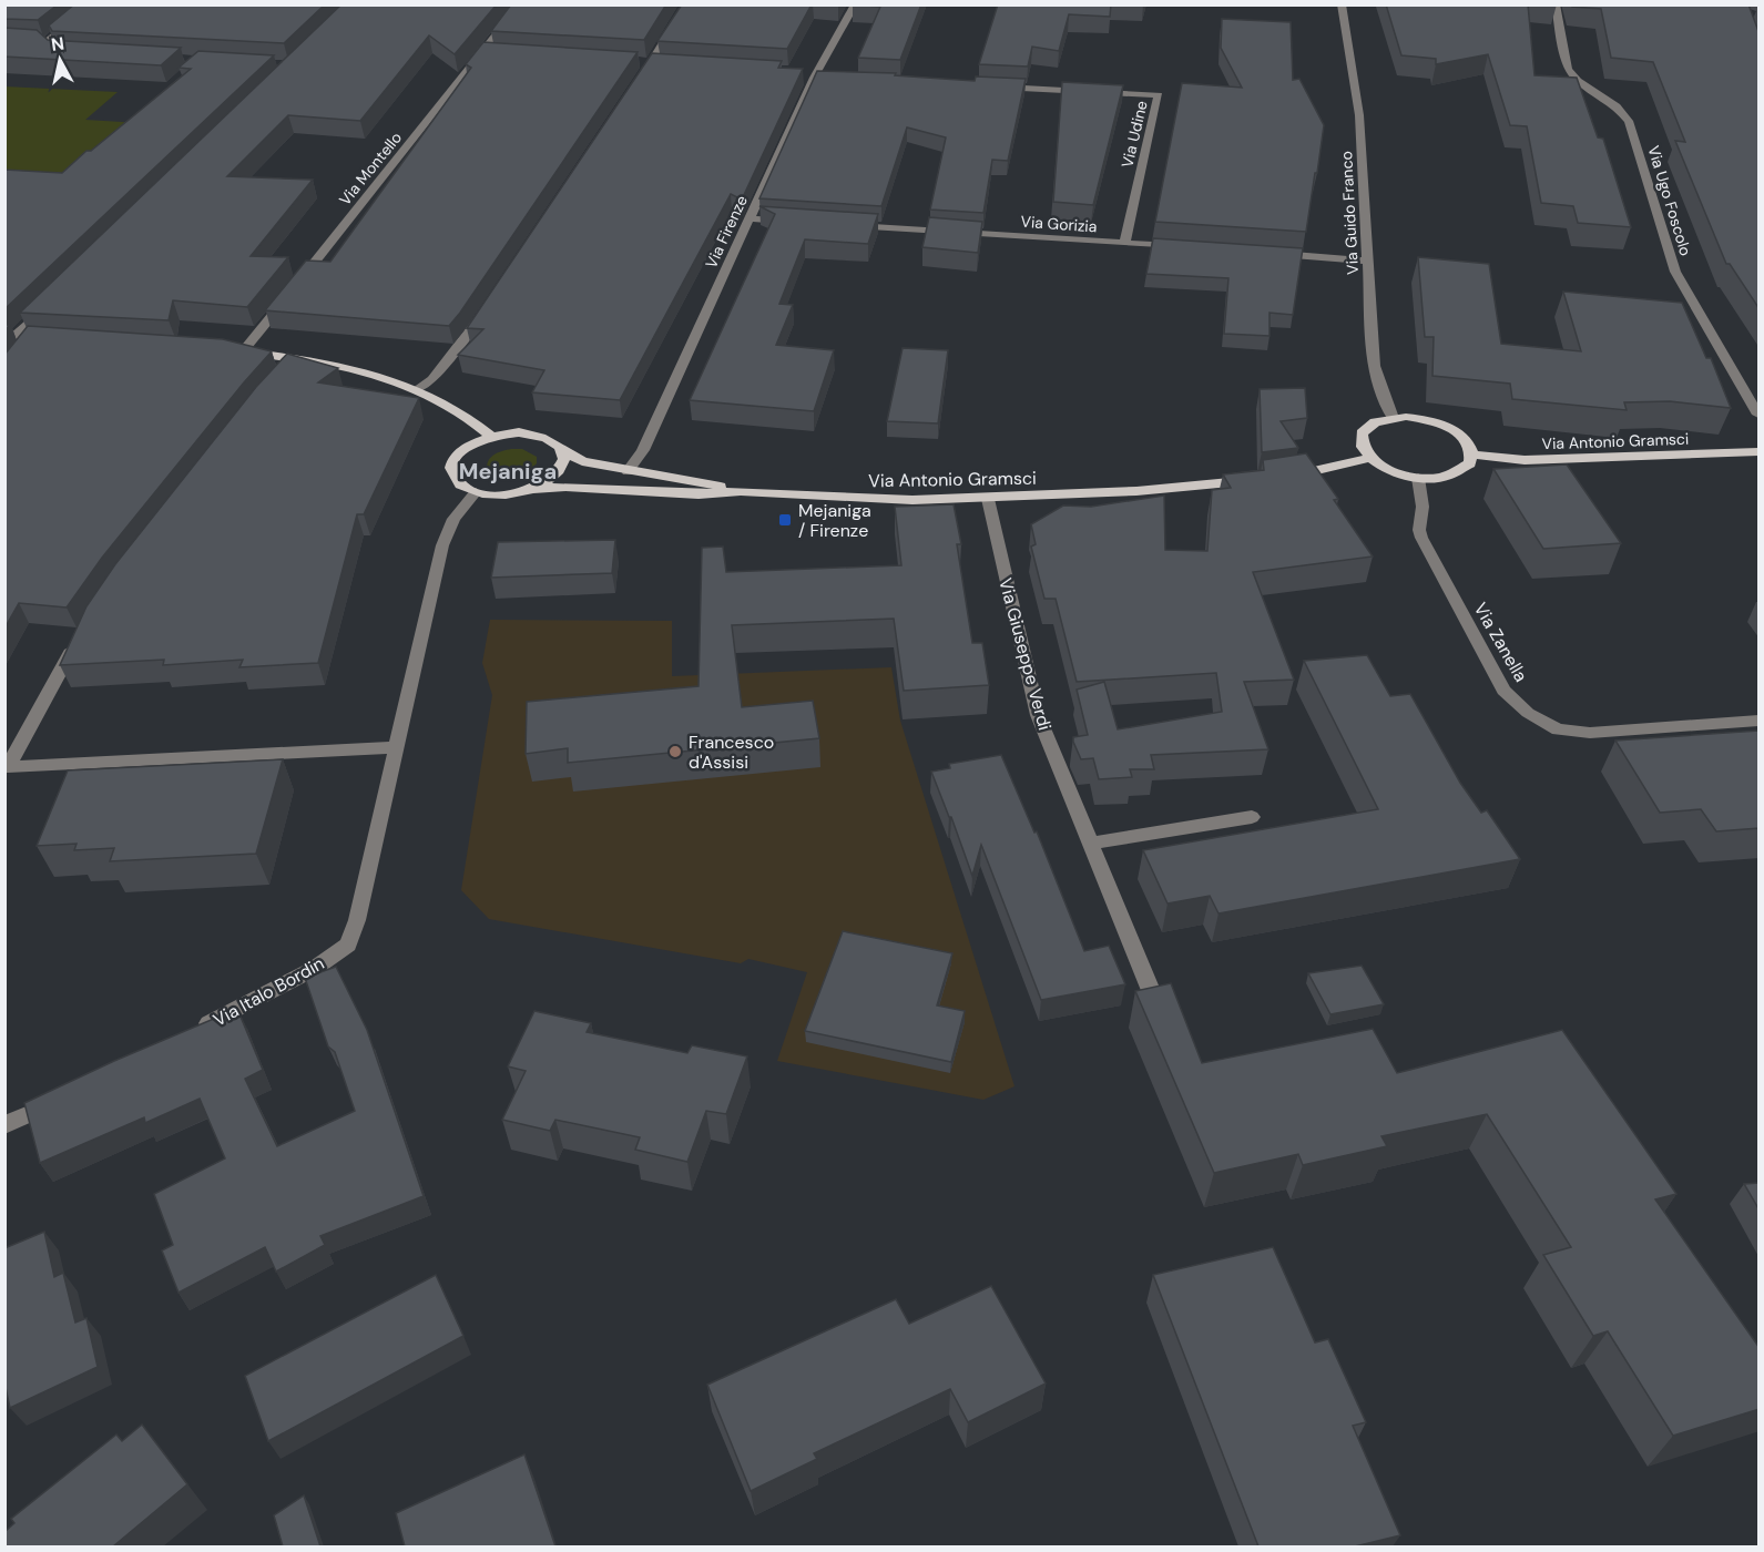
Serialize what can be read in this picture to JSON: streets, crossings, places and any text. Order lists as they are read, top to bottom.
{
  "streets": {
    "main road": ["Via Antonio Gramsci"],
    "street": [
      "Via Udine",
      "Via Montello",
      "Via Ugo Foscolo",
      "Via Guido Franco",
      "Via Gorizia",
      "Via Firenze",
      "Via Zanella",
      "Via Giuseppe Verdi",
      "Via Italo Bordin"
    ]
  },
  "crossings": [
    ["Via Udine", "Via Gorizia"],
    ["Via Antonio Gramsci", "Via Giuseppe Verdi"],
    ["Via Antonio Gramsci", "Via Italo Bordin"]
  ],
  "districts": ["Mejaniga"],
  "places": {
    "transit": ["Mejaniga / Firenze"],
    "other": ["Francesco d'Assisi"]
  },
  "north": "top"
}
